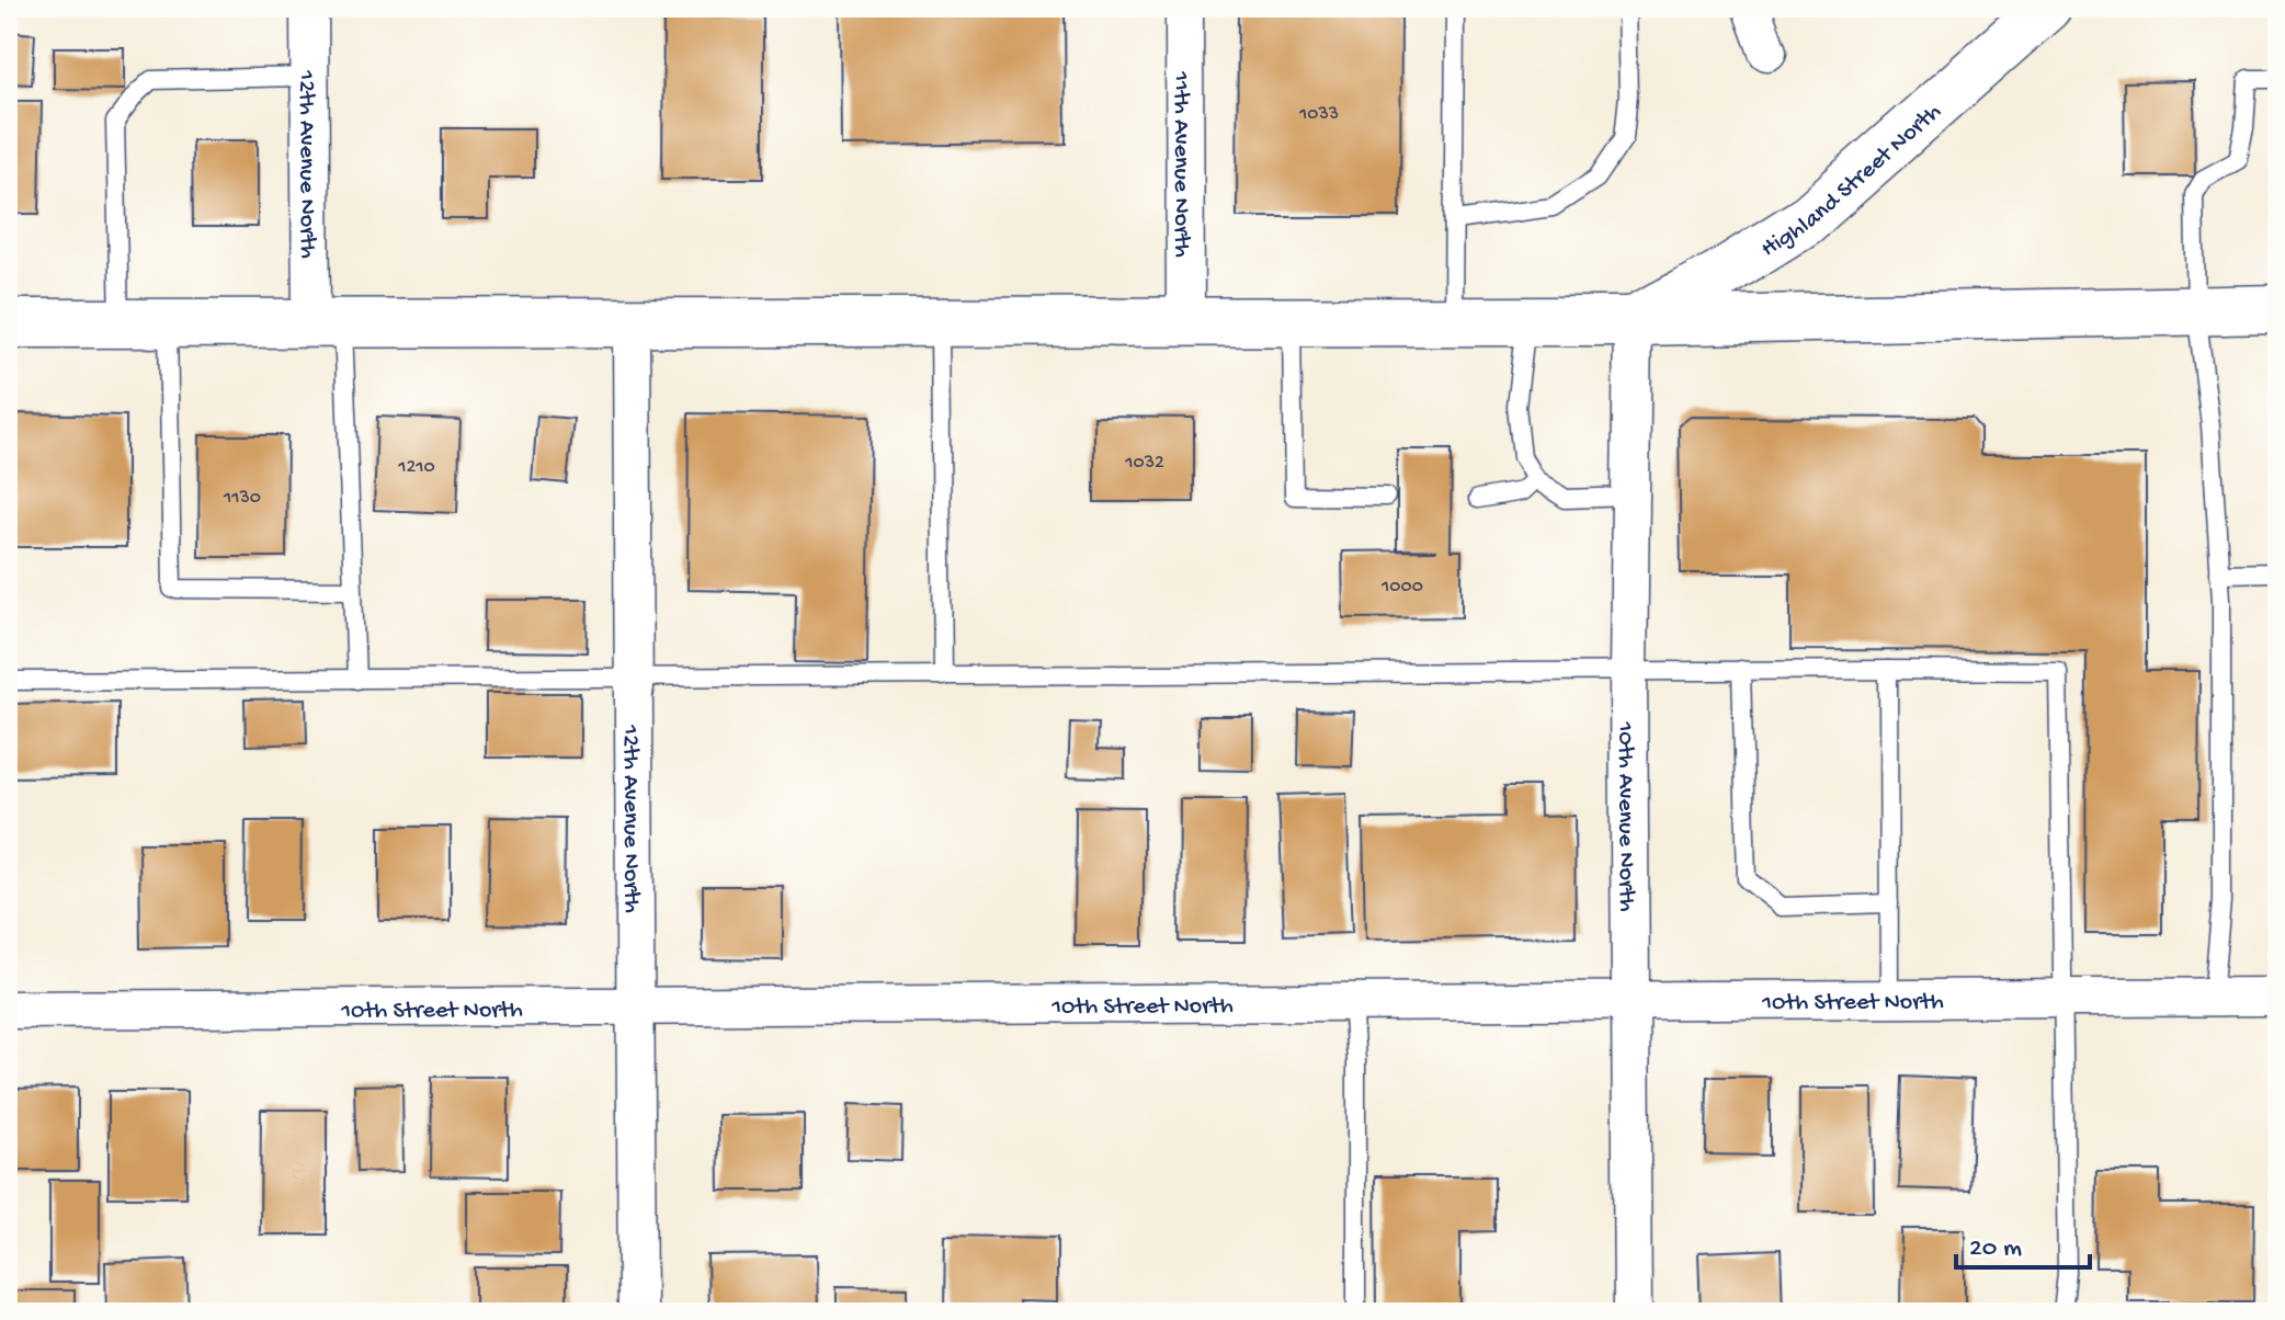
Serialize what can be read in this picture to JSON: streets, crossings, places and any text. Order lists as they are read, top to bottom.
{
  "streets": {
    "main road": ["Highland Street North"],
    "street": [
      "12th Avenue North",
      "11th Avenue North",
      "10th Avenue North",
      "10th Street North"
    ]
  },
  "crossings": [
    ["12th Avenue North", "10th Street North"],
    ["Highland Street North", "10th Avenue North"],
    ["10th Avenue North", "10th Street North"]
  ],
  "house_numbers": [
    "1033",
    "1032",
    "1210",
    "1130",
    "1000"
  ],
  "scale_bar": "20 m"
}
